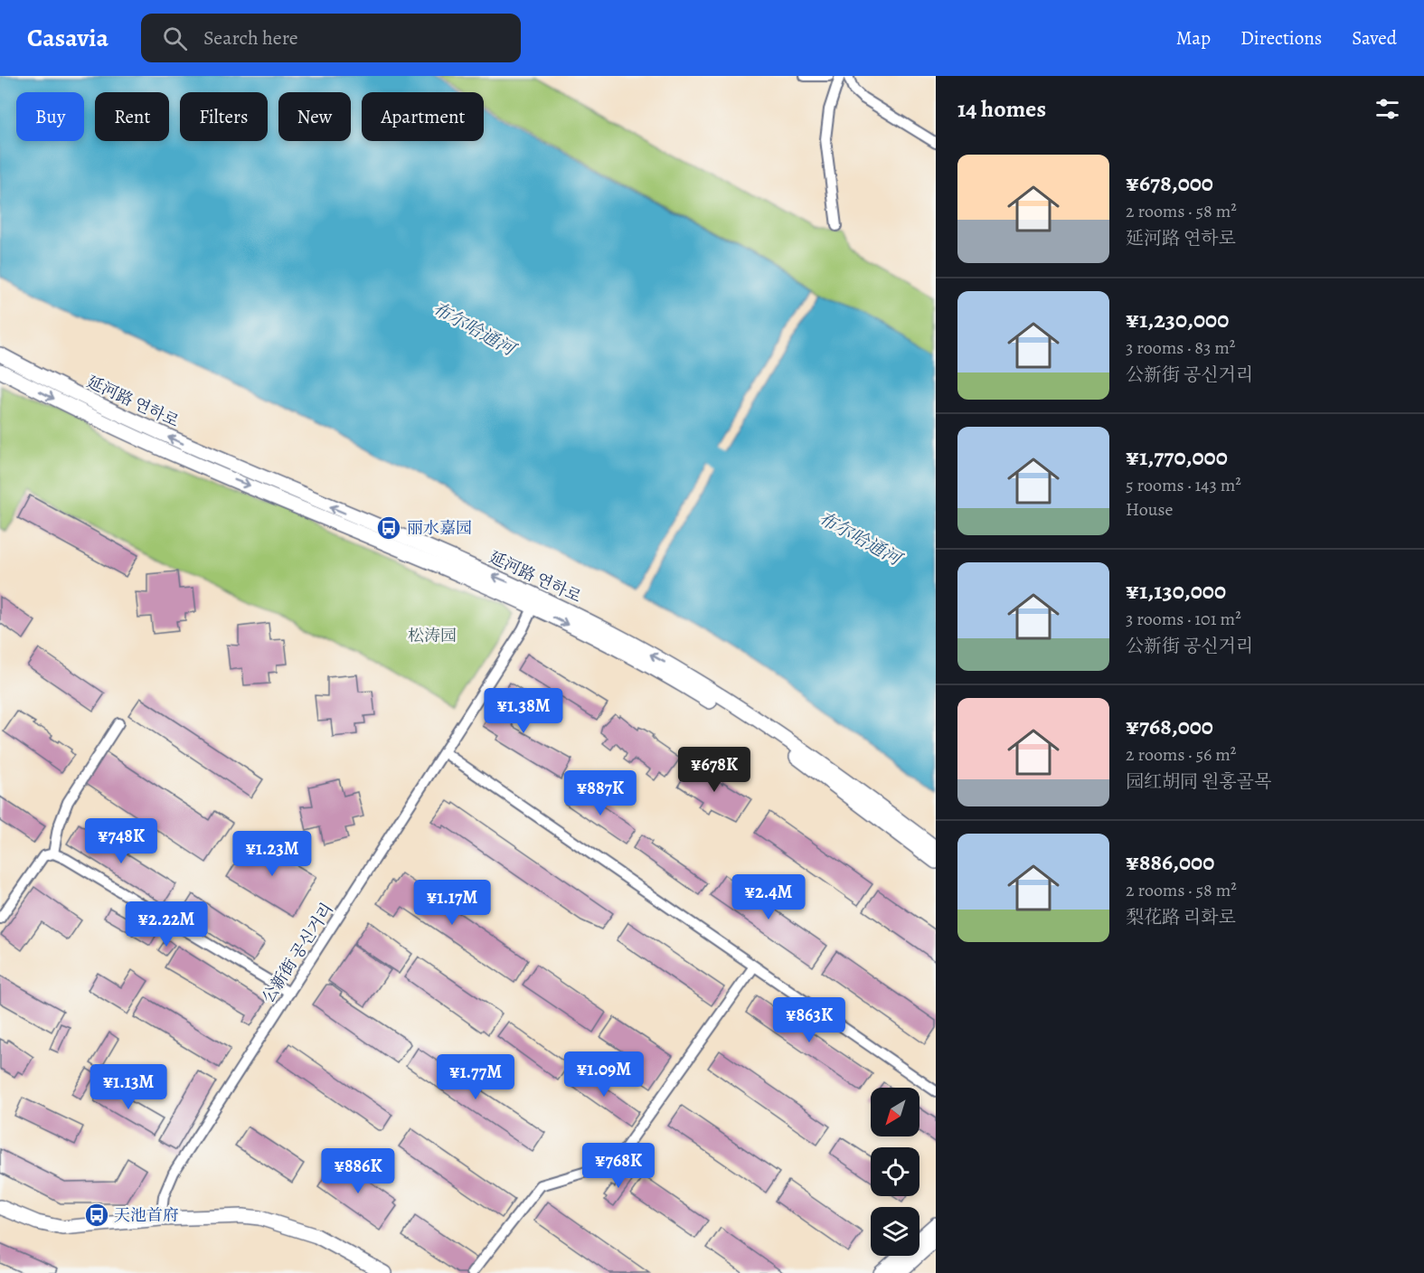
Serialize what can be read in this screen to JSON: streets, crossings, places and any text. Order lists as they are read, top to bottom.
{
  "streets": {
    "main road": ["延河路 연하로"],
    "street": ["公新街 공신거리"]
  },
  "crossings": [
    ["延河路 연하로", "公新街 공신거리"]
  ],
  "water": ["布尔哈通河"],
  "parks": ["松涛园"],
  "places": {
    "bus stop": ["丽水嘉园", "天池首府"]
  },
  "north": "bottom left",
  "page": {
    "header": "Casavia",
    "search": "Search here",
    "nav": ["Map", "Directions", "Saved"],
    "heading": "14 homes",
    "chip": [
      "Buy",
      "Rent",
      "Filters",
      "New",
      "Apartment"
    ],
    "list": [
      {
        "name": "¥678,000",
        "note": "2 rooms · 58 m² · 延河路 연하로"
      },
      {
        "name": "¥1,230,000",
        "note": "3 rooms · 83 m² · 公新街 공신거리"
      },
      {
        "name": "¥1,770,000",
        "note": "5 rooms · 143 m² · House"
      },
      {
        "name": "¥1,130,000",
        "note": "3 rooms · 101 m² · 公新街 공신거리"
      },
      {
        "name": "¥768,000",
        "note": "2 rooms · 56 m² · 园红胡同 원홍골목"
      },
      {
        "name": "¥886,000",
        "note": "2 rooms · 58 m² · 梨花路 리화로"
      }
    ],
    "price": [
      "¥1.38M",
      "¥678K",
      "¥887K",
      "¥748K",
      "¥1.23M",
      "¥2.4M",
      "¥1.17M",
      "¥2.22M",
      "¥863K",
      "¥1.09M",
      "¥1.77M",
      "¥1.13M",
      "¥768K",
      "¥886K"
    ]
  }
}
